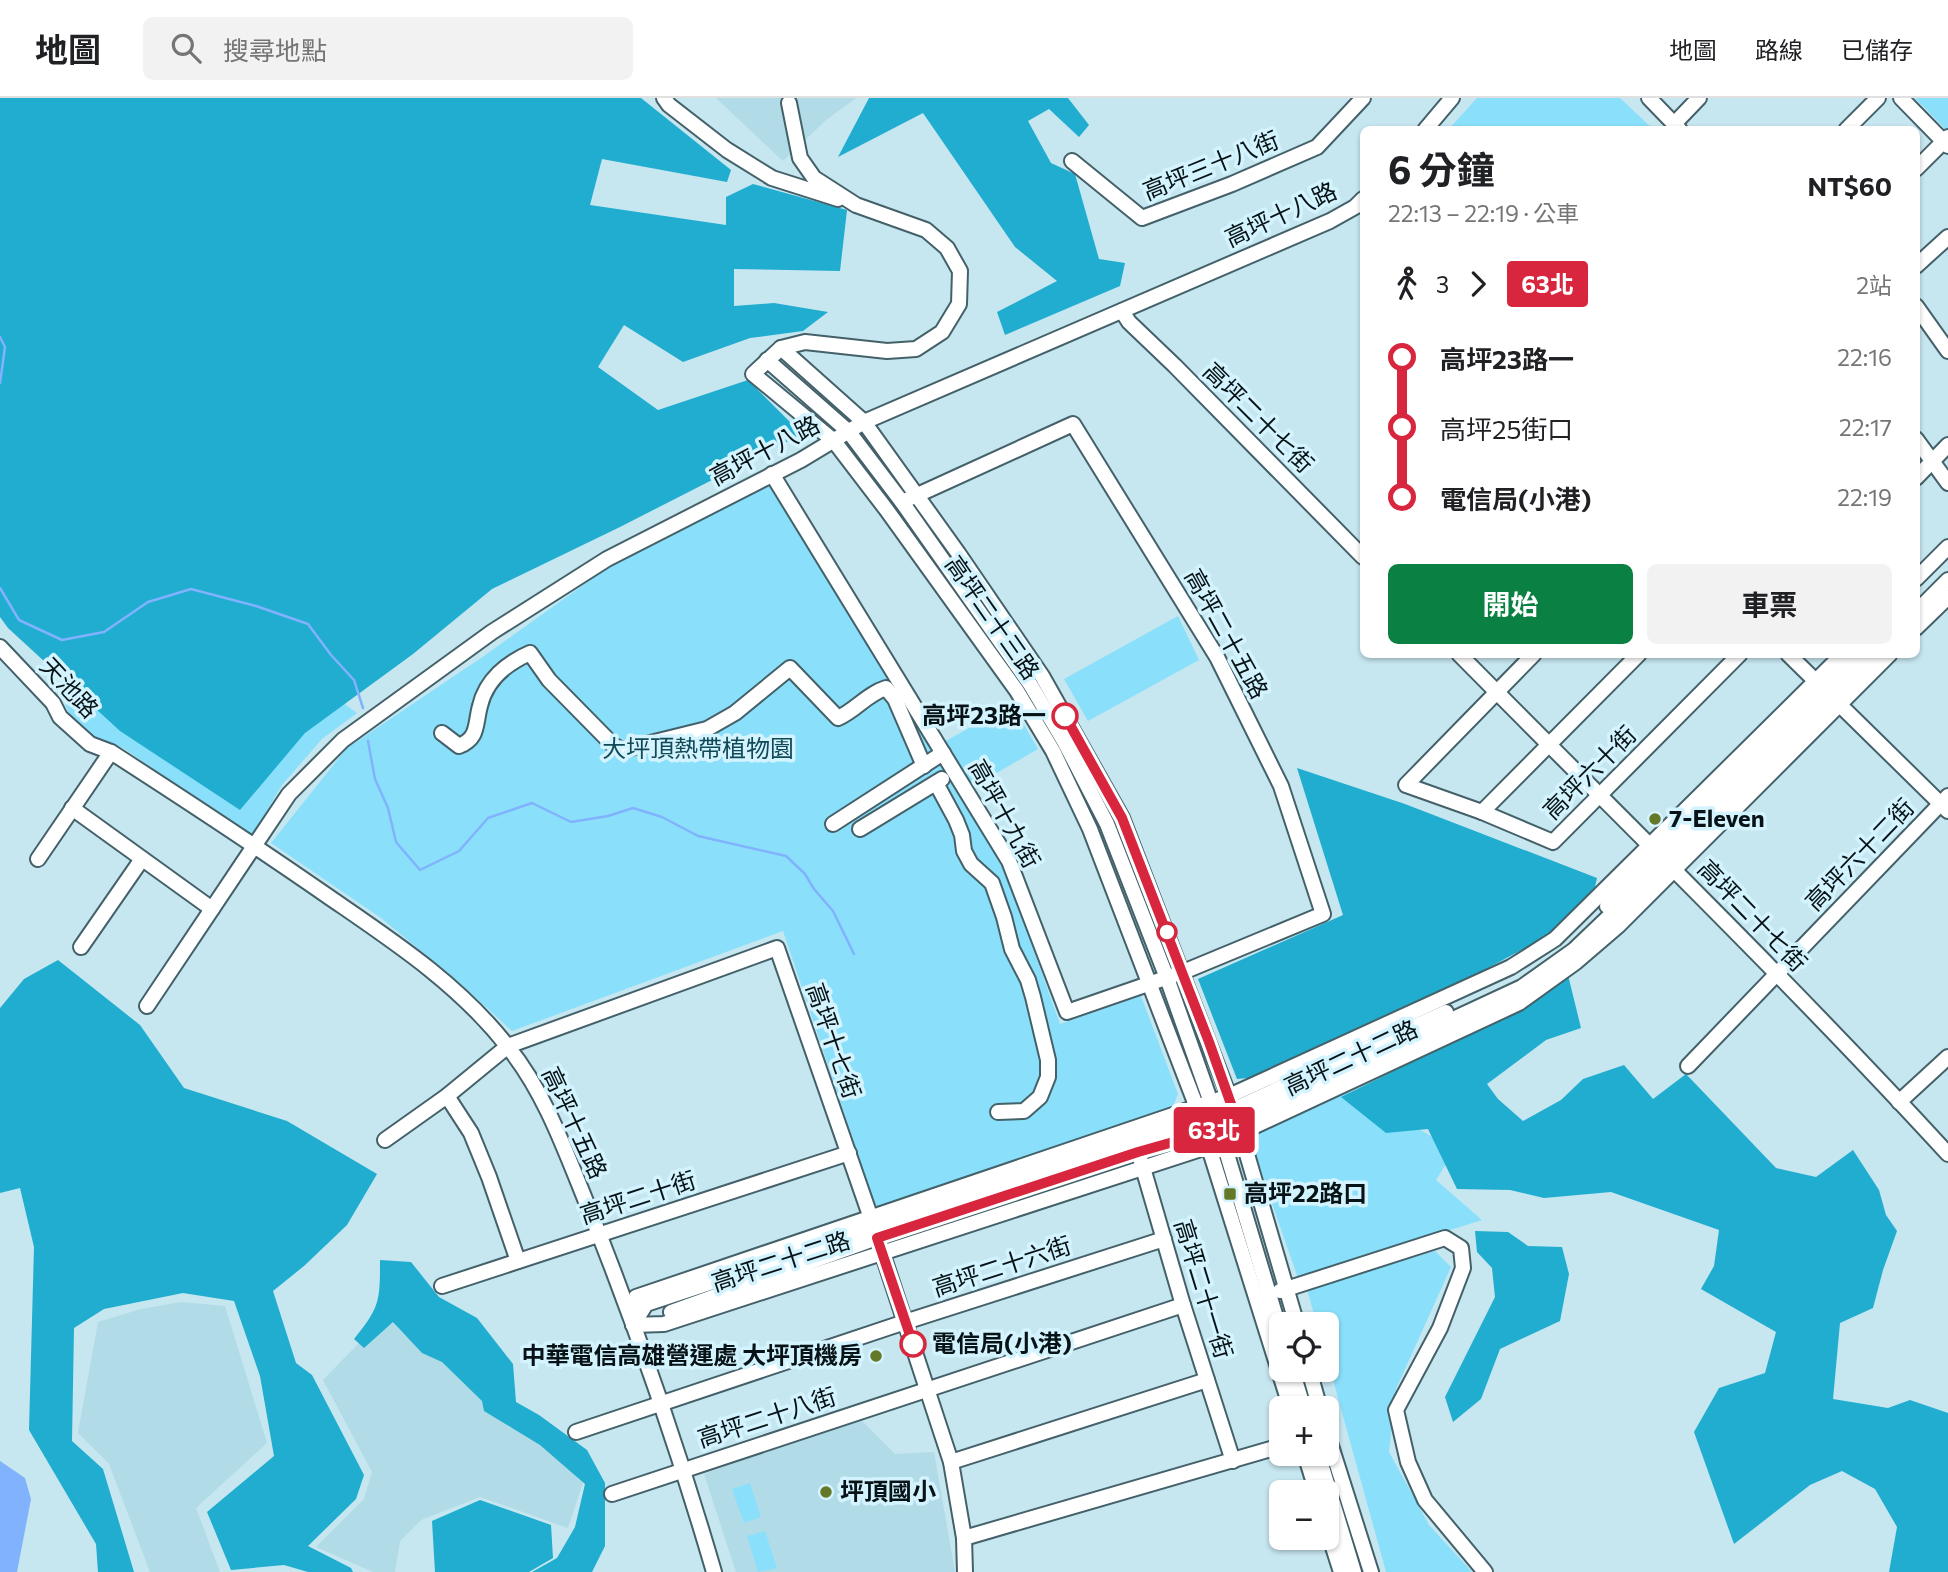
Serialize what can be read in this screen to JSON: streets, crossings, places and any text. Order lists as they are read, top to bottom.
{
  "streets": {
    "street": [
      "高坪三十八街",
      "高坪十八路",
      "高坪二十七街",
      "高坪二十三路",
      "高坪二十五路",
      "天池路",
      "高坪六十街",
      "高坪十九街",
      "高坪六十二街",
      "高坪十七街",
      "高坪二十二路",
      "高坪十五路",
      "高坪二十街",
      "高坪二十六街",
      "高坪二十一街",
      "高坪二十八街"
    ]
  },
  "crossings": [
    ["高坪十八路", "高坪二十七街"],
    ["高坪十八路", "高坪二十三路"],
    ["高坪十八路", "高坪十九街"],
    ["高坪十八路", "高坪十五路"],
    ["高坪二十七街", "高坪六十街"],
    ["高坪二十七街", "高坪六十二街"],
    ["高坪二十七街", "高坪二十二路"],
    ["高坪二十三路", "高坪二十五路"],
    ["高坪二十三路", "高坪十九街"],
    ["高坪二十三路", "高坪二十二路"],
    ["高坪二十五路", "高坪十九街"],
    ["天池路", "高坪十五路"],
    ["高坪十七街", "高坪二十二路"],
    ["高坪十七街", "高坪十五路"],
    ["高坪十七街", "高坪二十街"],
    ["高坪十七街", "高坪二十六街"],
    ["高坪十七街", "高坪二十八街"],
    ["高坪二十二路", "高坪十五路"],
    ["高坪二十二路", "高坪二十一街"],
    ["高坪十五路", "高坪二十街"],
    ["高坪十五路", "高坪二十六街"],
    ["高坪十五路", "高坪二十八街"],
    ["高坪二十六街", "高坪二十一街"],
    ["高坪二十一街", "高坪二十八街"]
  ],
  "parks": ["大坪頂熱帶植物園"],
  "places": {
    "other": [
      "高坪23路一",
      "7-Eleven",
      "電信局(小港)",
      "中華電信高雄營運處 大坪頂機房",
      "坪頂國小"
    ],
    "transit": ["高坪22路口"]
  },
  "lines": ["bus line 63北"],
  "page": {
    "header": "地圖",
    "search": "搜尋地點",
    "nav": ["地圖", "路線", "已儲存"],
    "on_map": "63北",
    "heading": ["6 分鐘", "22:13 – 22:19 · 公車", "NT$60"],
    "legs": ["3", "63北", "2站"],
    "list": [
      {
        "name": "高坪23路一",
        "value": "22:16"
      },
      {
        "name": "高坪25街口",
        "value": "22:17"
      },
      {
        "name": "電信局(小港)",
        "value": "22:19"
      }
    ],
    "buttons": ["開始", "車票"],
    "map_buttons": ["+", "−"]
  }
}
